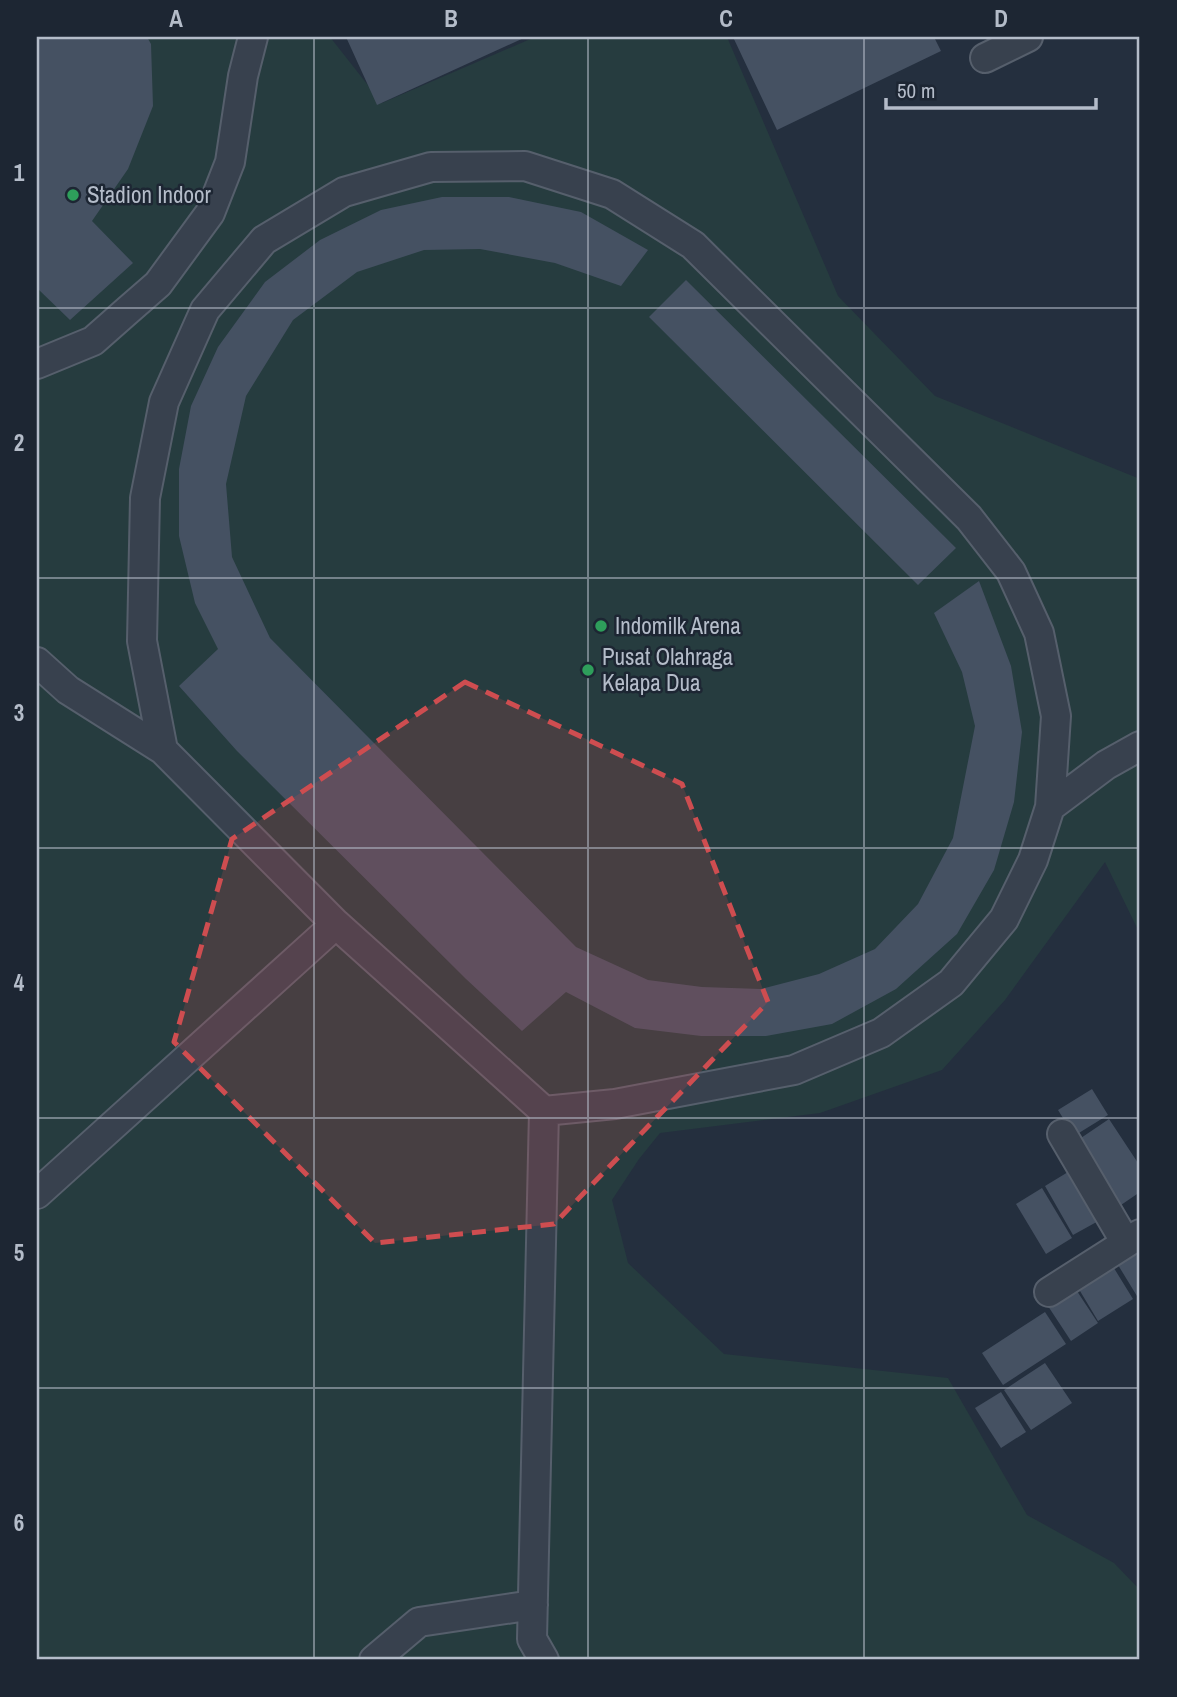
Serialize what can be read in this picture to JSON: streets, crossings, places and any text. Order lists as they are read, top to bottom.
{
  "places": ["Stadion Indoor", "Indomilk Arena", "Pusat Olahraga Kelapa Dua"],
  "scale_bar": "50 m",
  "grid": {
    "columns": [
      "A",
      "B",
      "C",
      "D"
    ],
    "rows": [
      "1",
      "2",
      "3",
      "4",
      "5",
      "6"
    ]
  }
}
